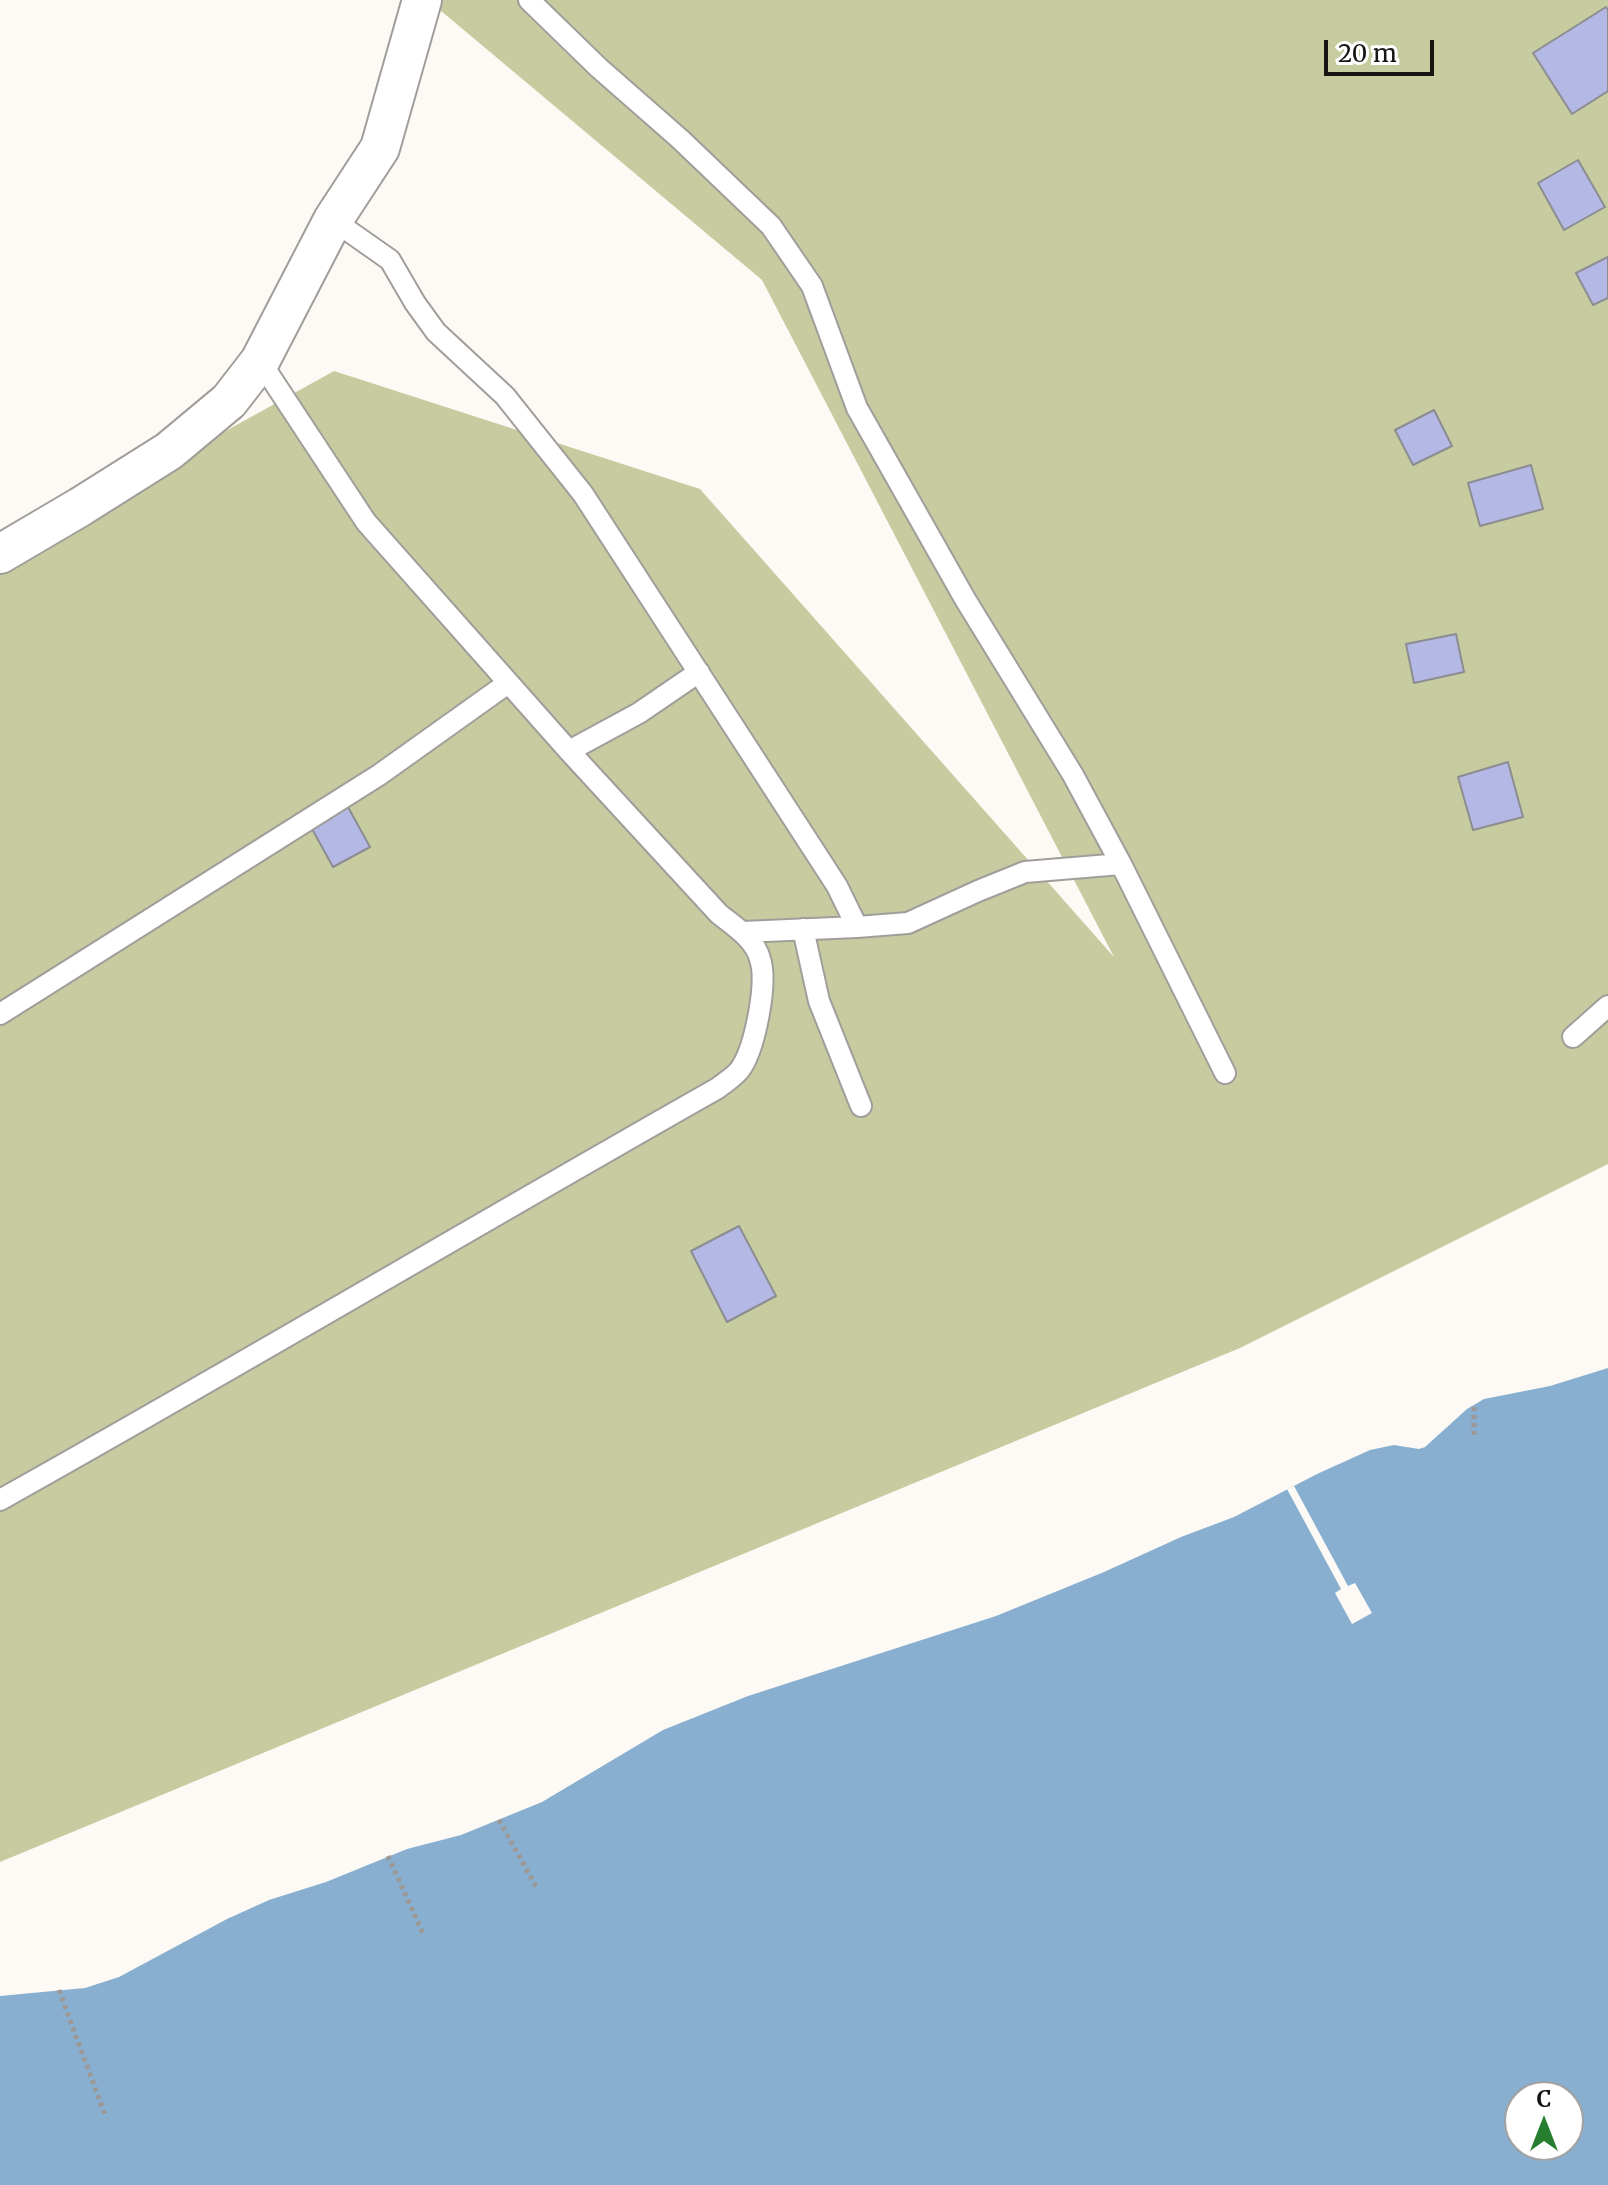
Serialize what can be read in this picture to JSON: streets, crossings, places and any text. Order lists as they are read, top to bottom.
{
  "scale_bar": "20 m",
  "north": "top"
}
